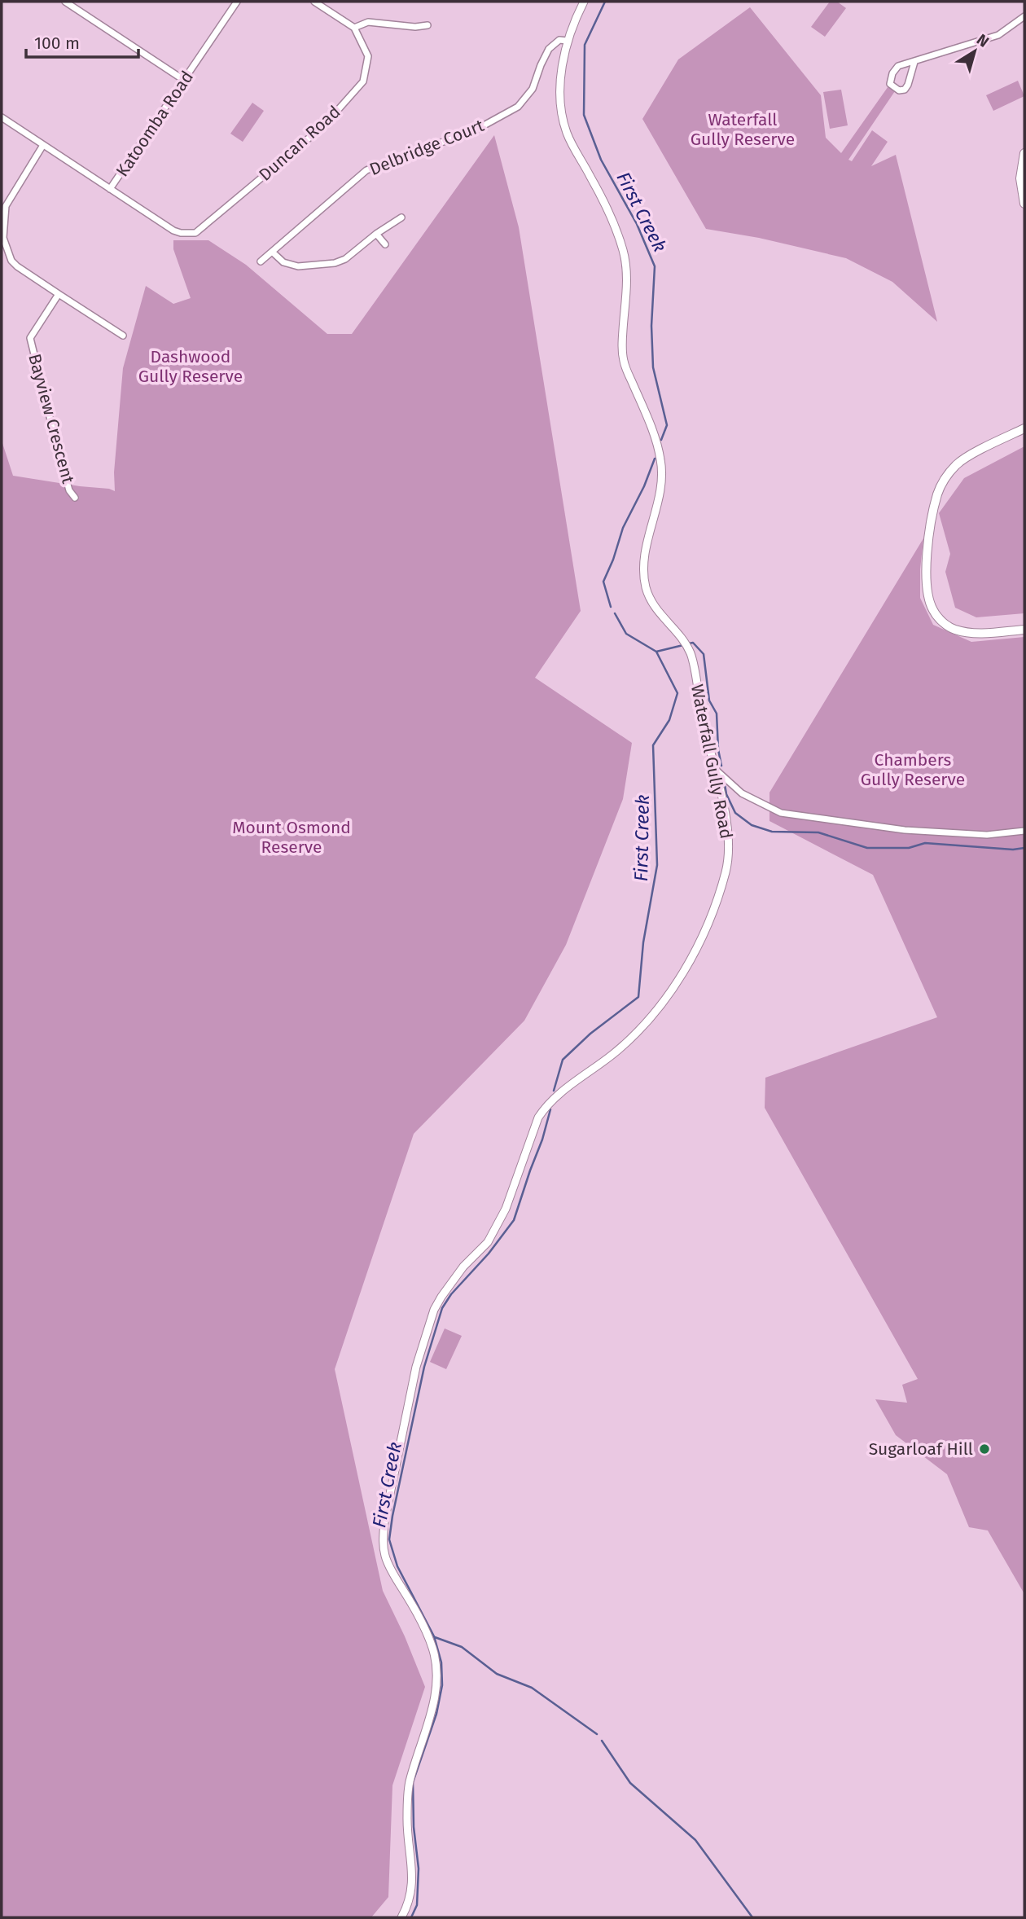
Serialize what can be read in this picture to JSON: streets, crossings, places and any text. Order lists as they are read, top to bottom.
{
  "streets": {
    "street": [
      "Katoomba Road",
      "Duncan Road",
      "Delbridge Court",
      "Bayview Crescent",
      "Waterfall Gully Road"
    ]
  },
  "crossings": [
    ["Katoomba Road", "Duncan Road"],
    ["Delbridge Court", "Waterfall Gully Road"]
  ],
  "water": ["First Creek"],
  "parks": [
    "Waterfall Gully Reserve",
    "Dashwood Gully Reserve",
    "Chambers Gully Reserve",
    "Mount Osmond Reserve"
  ],
  "places": ["Sugarloaf Hill"],
  "scale_bar": "100 m",
  "north": "top right"
}
